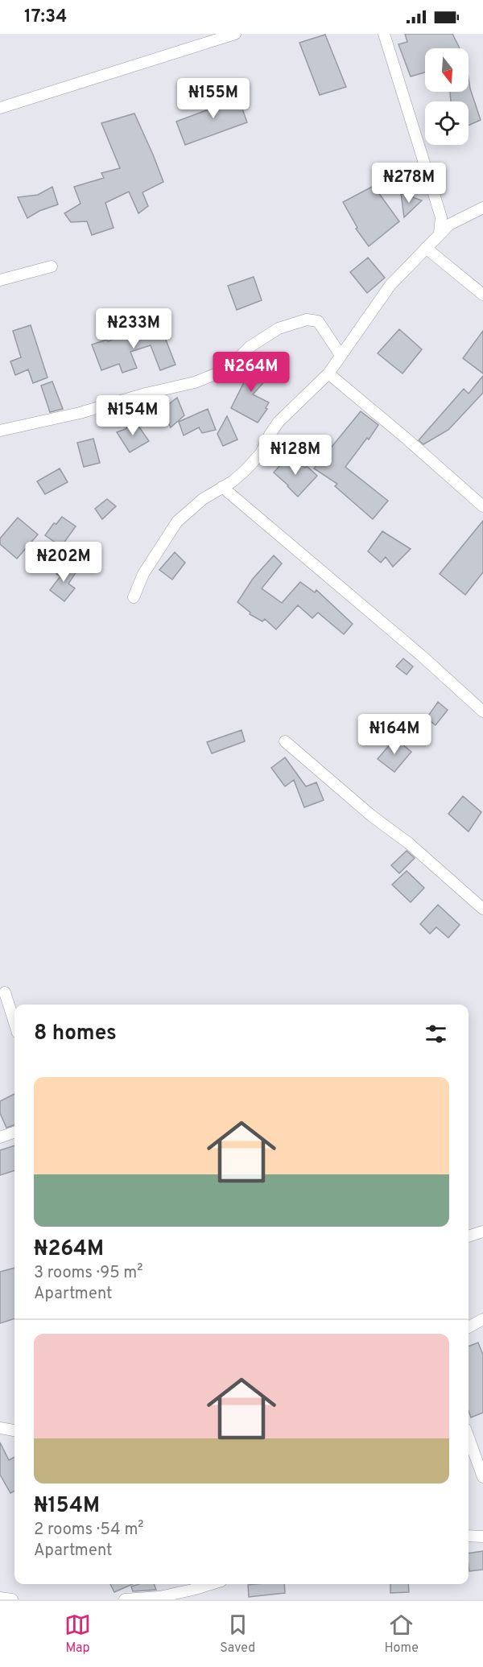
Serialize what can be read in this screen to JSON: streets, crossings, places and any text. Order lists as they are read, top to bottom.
{
  "north": "bottom",
  "page": {
    "status": "17:34",
    "price": [
      "₦155M",
      "₦278M",
      "₦233M",
      "₦264M",
      "₦154M",
      "₦128M",
      "₦202M",
      "₦164M"
    ],
    "heading": "8 homes",
    "list": [
      {
        "name": "₦264M",
        "note": "3 rooms · 95 m² · Apartment"
      },
      {
        "name": "₦154M",
        "note": "2 rooms · 54 m² · Apartment"
      }
    ],
    "tabs": ["Map", "Saved", "Home"]
  }
}
